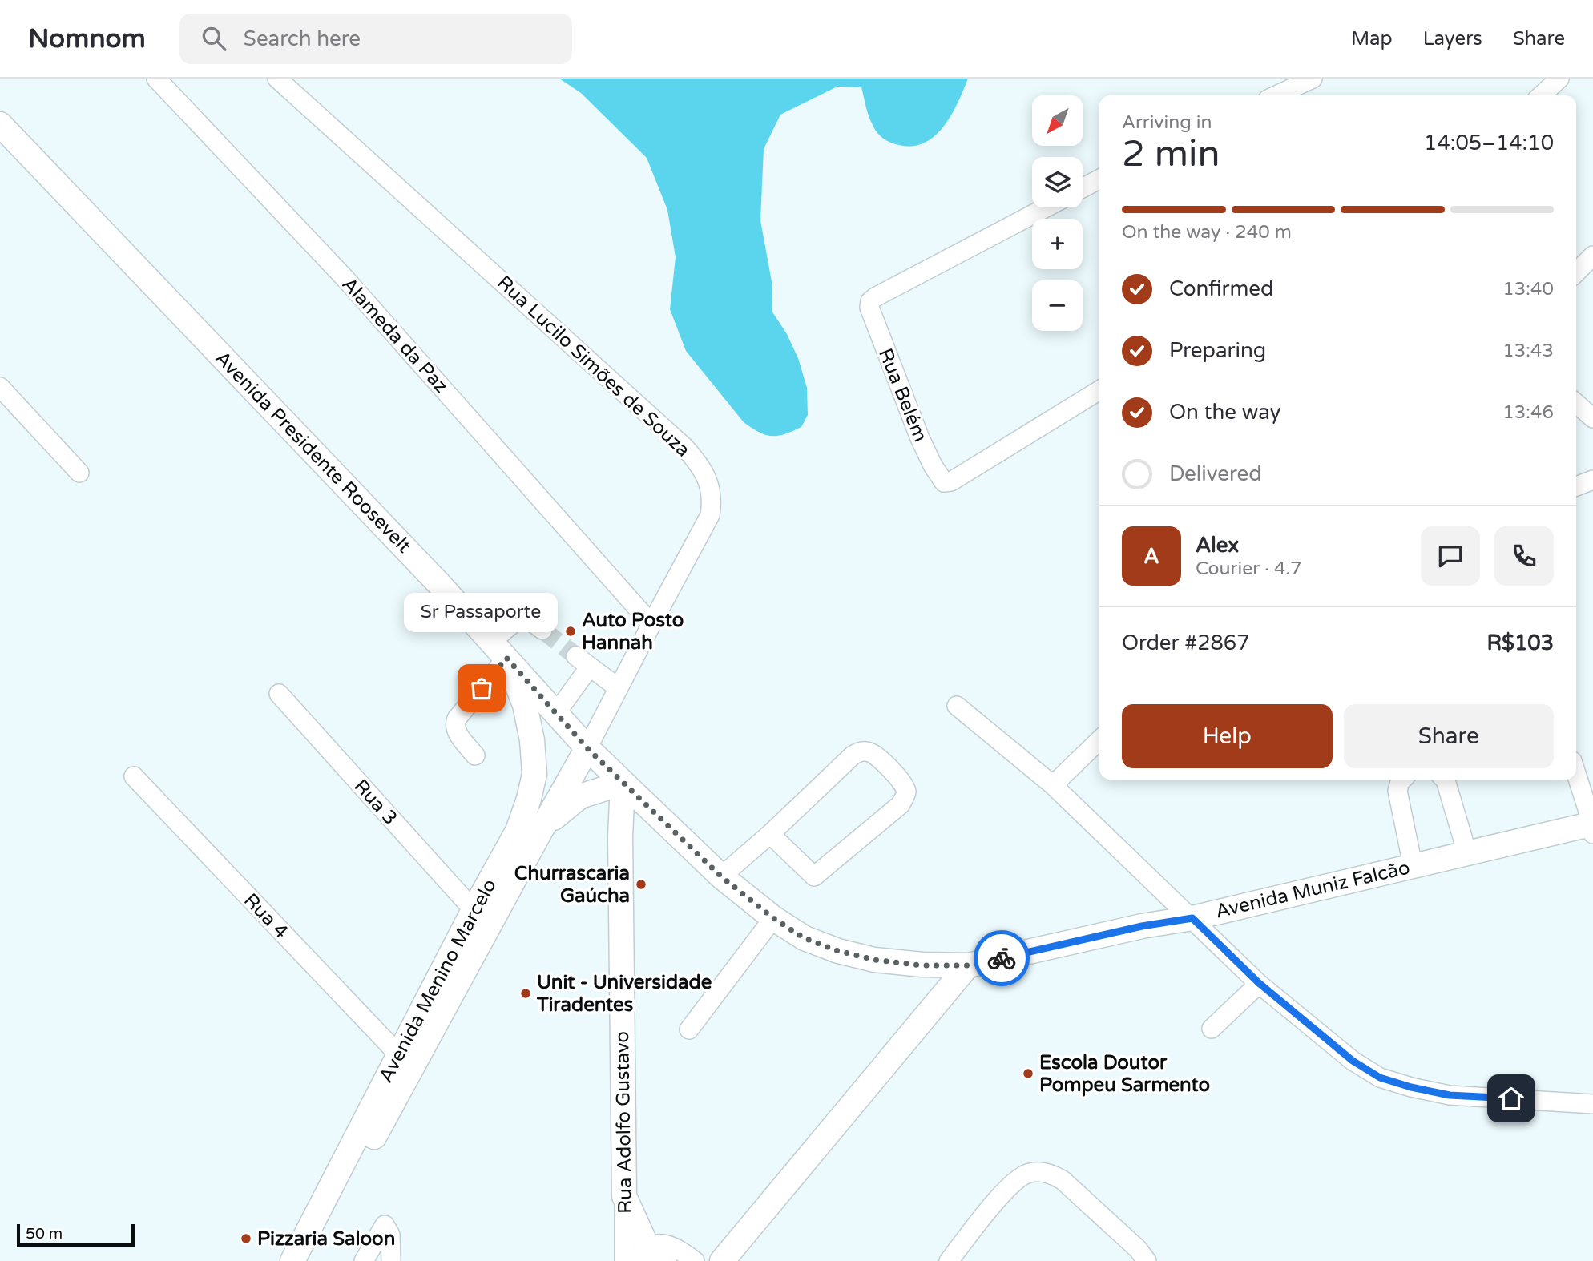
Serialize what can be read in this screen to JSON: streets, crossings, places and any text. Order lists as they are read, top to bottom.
{
  "streets": {
    "main road": [
      "Avenida Presidente Roosevelt",
      "Avenida Muniz Falcão",
      "Avenida Menino Marcelo",
      "Rua Adolfo Gustavo"
    ],
    "street": [
      "Alameda da Paz",
      "Rua Lucilo Simões de Souza",
      "Rua Belém",
      "Rua 3",
      "Rua 4"
    ]
  },
  "crossings": [
    ["Alameda da Paz", "Rua Lucilo Simões de Souza"],
    ["Rua Lucilo Simões de Souza", "Avenida Presidente Roosevelt"],
    ["Rua Lucilo Simões de Souza", "Avenida Menino Marcelo"],
    ["Avenida Presidente Roosevelt", "Avenida Muniz Falcão"],
    ["Avenida Presidente Roosevelt", "Avenida Menino Marcelo"],
    ["Avenida Presidente Roosevelt", "Rua Adolfo Gustavo"],
    ["Rua 3", "Avenida Menino Marcelo"],
    ["Avenida Muniz Falcão", "Rua Adolfo Gustavo"],
    ["Rua 4", "Avenida Menino Marcelo"]
  ],
  "places": [
    "Auto Posto Hannah",
    "Sr Passaporte",
    "Churrascaria Gaúcha",
    "Unit - Universidade Tiradentes",
    "Escola Doutor Pompeu Sarmento",
    "Pizzaria Saloon"
  ],
  "scale_bar": "50 m",
  "north": "bottom left",
  "page": {
    "header": "Nomnom",
    "search": "Search here",
    "nav": ["Map", "Layers", "Share"],
    "map_buttons": ["+", "−"],
    "heading": ["2 min", "Arriving in", "14:05–14:10"],
    "panel": [
      "Alex",
      "Courier · 4.7",
      "Order #2867",
      "R$103"
    ],
    "bar": "On the way · 240 m",
    "list": [
      ["Confirmed", "13:40"],
      ["Preparing", "13:43"],
      ["On the way", "13:46"],
      "Delivered"
    ],
    "round": "A",
    "bubble": "Sr Passaporte",
    "buttons": ["Help", "Share"],
    "scale": "50 m"
  }
}
